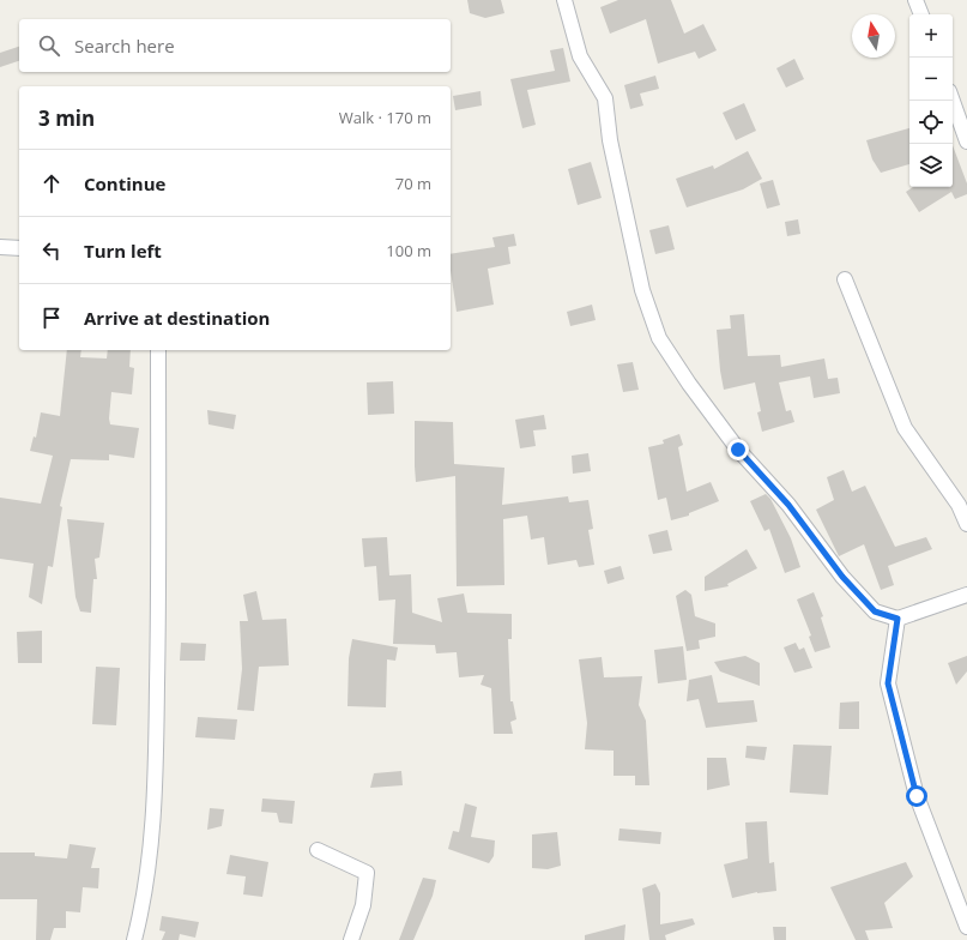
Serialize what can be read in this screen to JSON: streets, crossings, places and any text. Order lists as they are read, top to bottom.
{
  "north": "top",
  "page": {
    "map_buttons": ["+", "−"],
    "search": "Search here",
    "heading": ["3 min", "Walk · 170 m"],
    "list": [
      ["Continue", "70 m"],
      ["Turn left", "100 m"],
      "Arrive at destination"
    ]
  }
}
